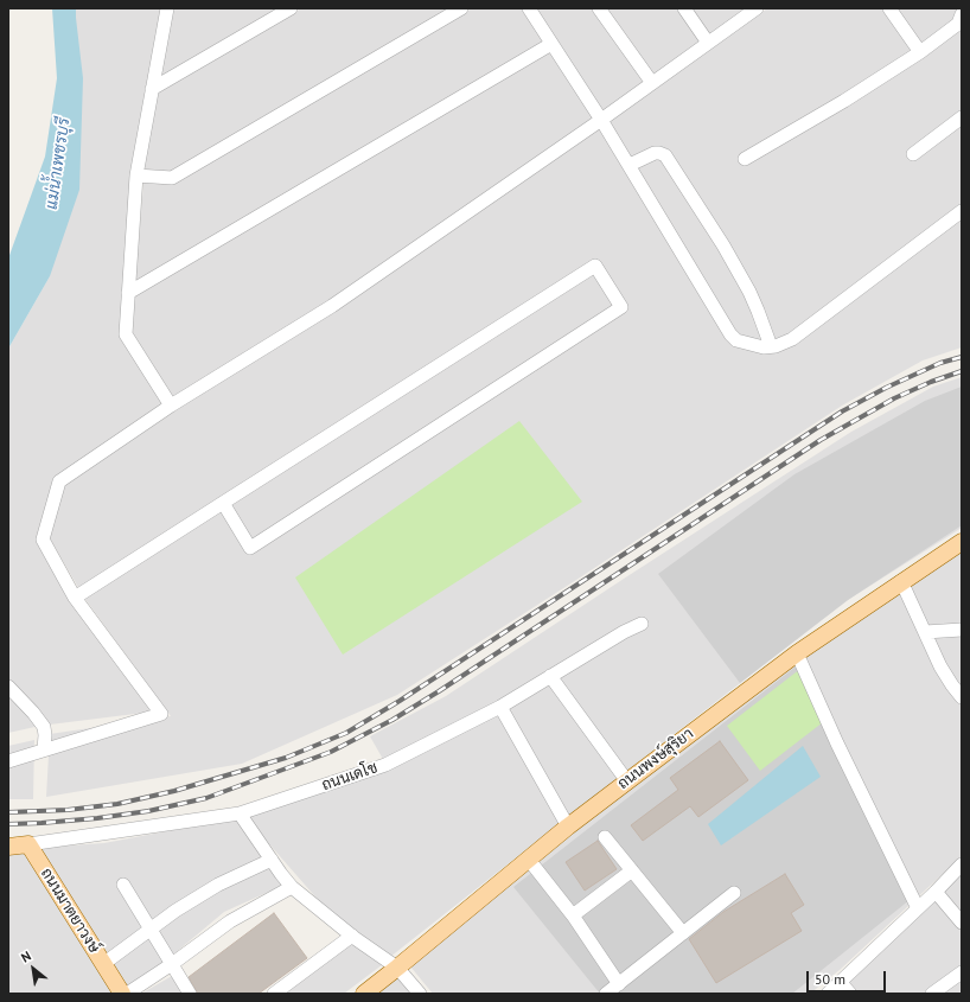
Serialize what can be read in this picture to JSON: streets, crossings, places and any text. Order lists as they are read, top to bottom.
{
  "streets": {
    "main road": ["ถนนพงษ์สุริยา", "ถนนมาตยาวงษ์"],
    "street": ["ถนนเดโช"]
  },
  "crossings": [
    ["ถนนเดโช", "ถนนมาตยาวงษ์"]
  ],
  "water": ["แม่น้ำเพชรบุรี"],
  "scale_bar": "50 m",
  "north": "top left"
}
